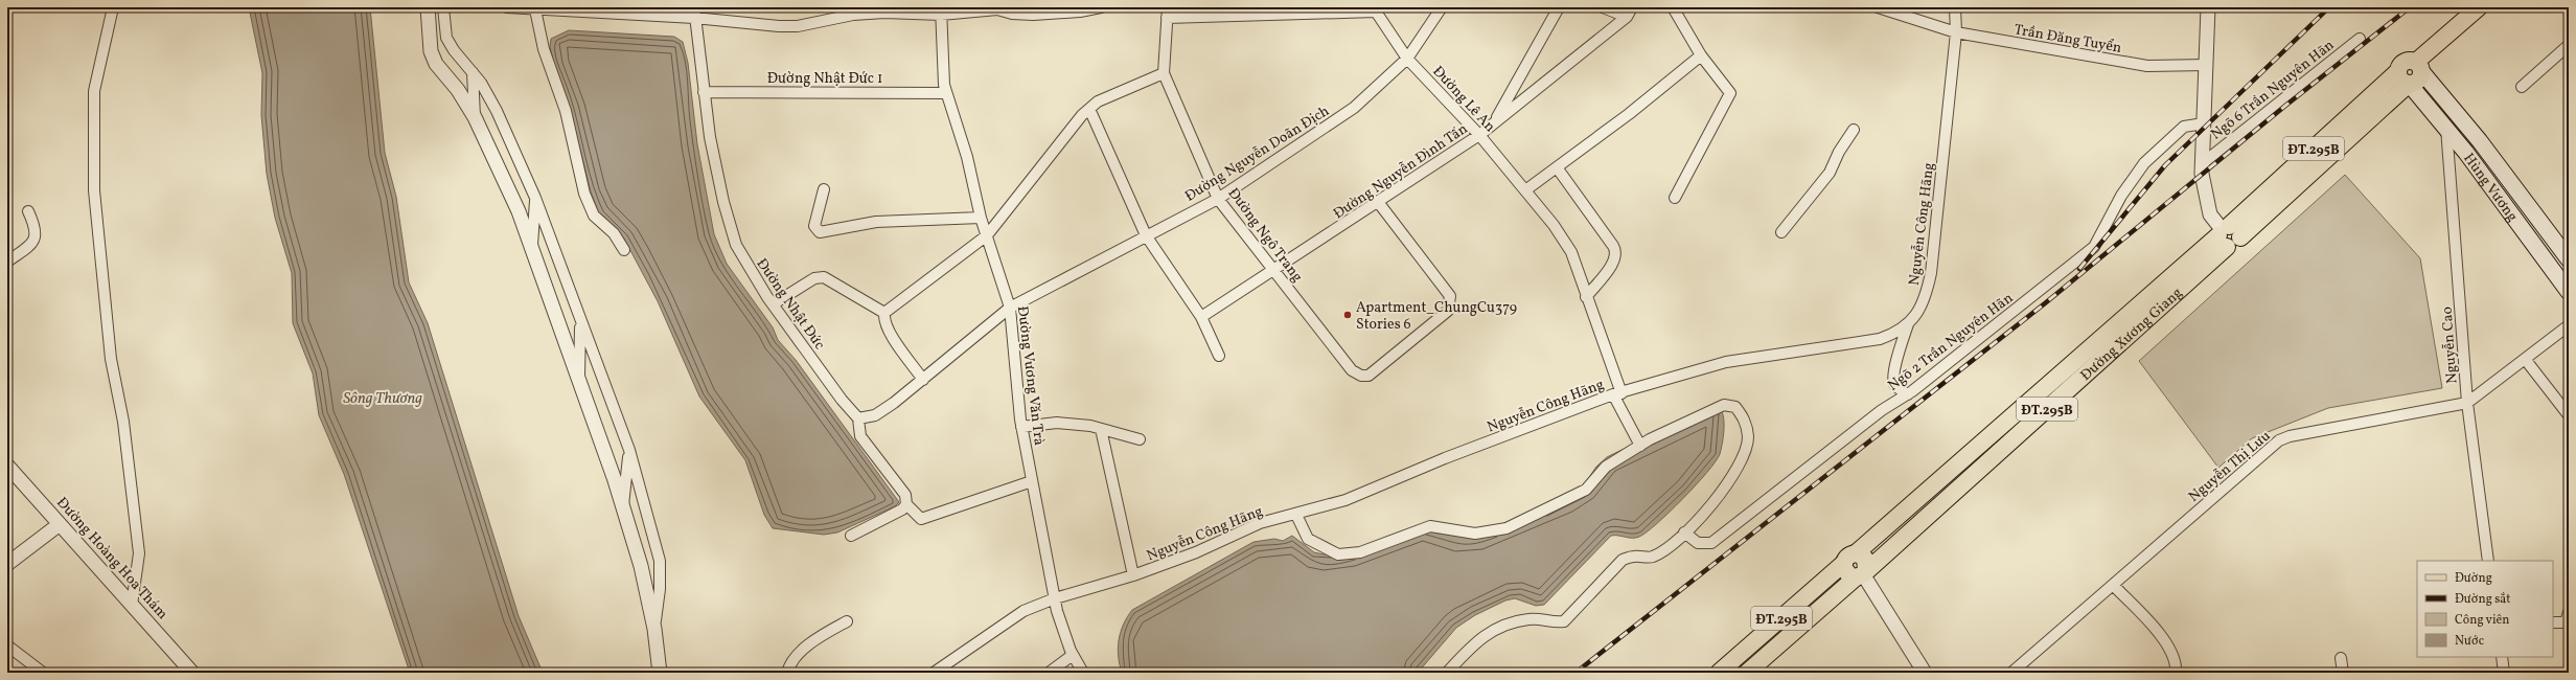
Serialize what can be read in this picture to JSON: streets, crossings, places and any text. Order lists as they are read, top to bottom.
{
  "streets": {
    "main road": ["ĐT.295B", "Hùng Vương", "Đường Xương Giang"],
    "street": [
      "Trần Đăng Tuyển",
      "Đường Nhật Đức 1",
      "Ngõ 6 Trần Nguyên Hãn",
      "Đường Lê An",
      "Đường Nguyễn Doãn Địch",
      "Đường Nguyễn Đình Tấn",
      "Nguyễn Công Hãng",
      "Đường Ngô Trang",
      "Đường Nhật Đức",
      "Ngõ 2 Trần Nguyên Hãn",
      "Nguyễn Cao",
      "Đường Vương Văn Trà",
      "Nguyễn Thị Lưu",
      "Đường Hoàng Hoa Thám"
    ]
  },
  "crossings": [
    ["Trần Đăng Tuyển", "Nguyễn Công Hãng"],
    ["Đường Nhật Đức 1", "Đường Nhật Đức"],
    ["Đường Nhật Đức 1", "Đường Vương Văn Trà"],
    ["Đường Lê An", "Đường Nguyễn Doãn Địch"],
    ["Đường Lê An", "Đường Nguyễn Đình Tấn"],
    ["Đường Lê An", "Nguyễn Công Hãng"],
    ["Đường Lê An", "Đường Ngô Trang"],
    ["ĐT.295B", "Hùng Vương"],
    ["ĐT.295B", "Đường Xương Giang"],
    ["Đường Nguyễn Doãn Địch", "Đường Ngô Trang"],
    ["Đường Nguyễn Doãn Địch", "Đường Vương Văn Trà"],
    ["Đường Nguyễn Đình Tấn", "Đường Ngô Trang"],
    ["Hùng Vương", "Đường Xương Giang"],
    ["Hùng Vương", "Nguyễn Cao"],
    ["Nguyễn Công Hãng", "Đường Vương Văn Trà"],
    ["Nguyễn Cao", "Nguyễn Thị Lưu"]
  ],
  "water": ["Sông Thương"],
  "places": ["Apartment_ChungCu379 Stories 6"],
  "legend": [
    "Đường",
    "Đường sắt",
    "Công viên",
    "Nước"
  ]
}
